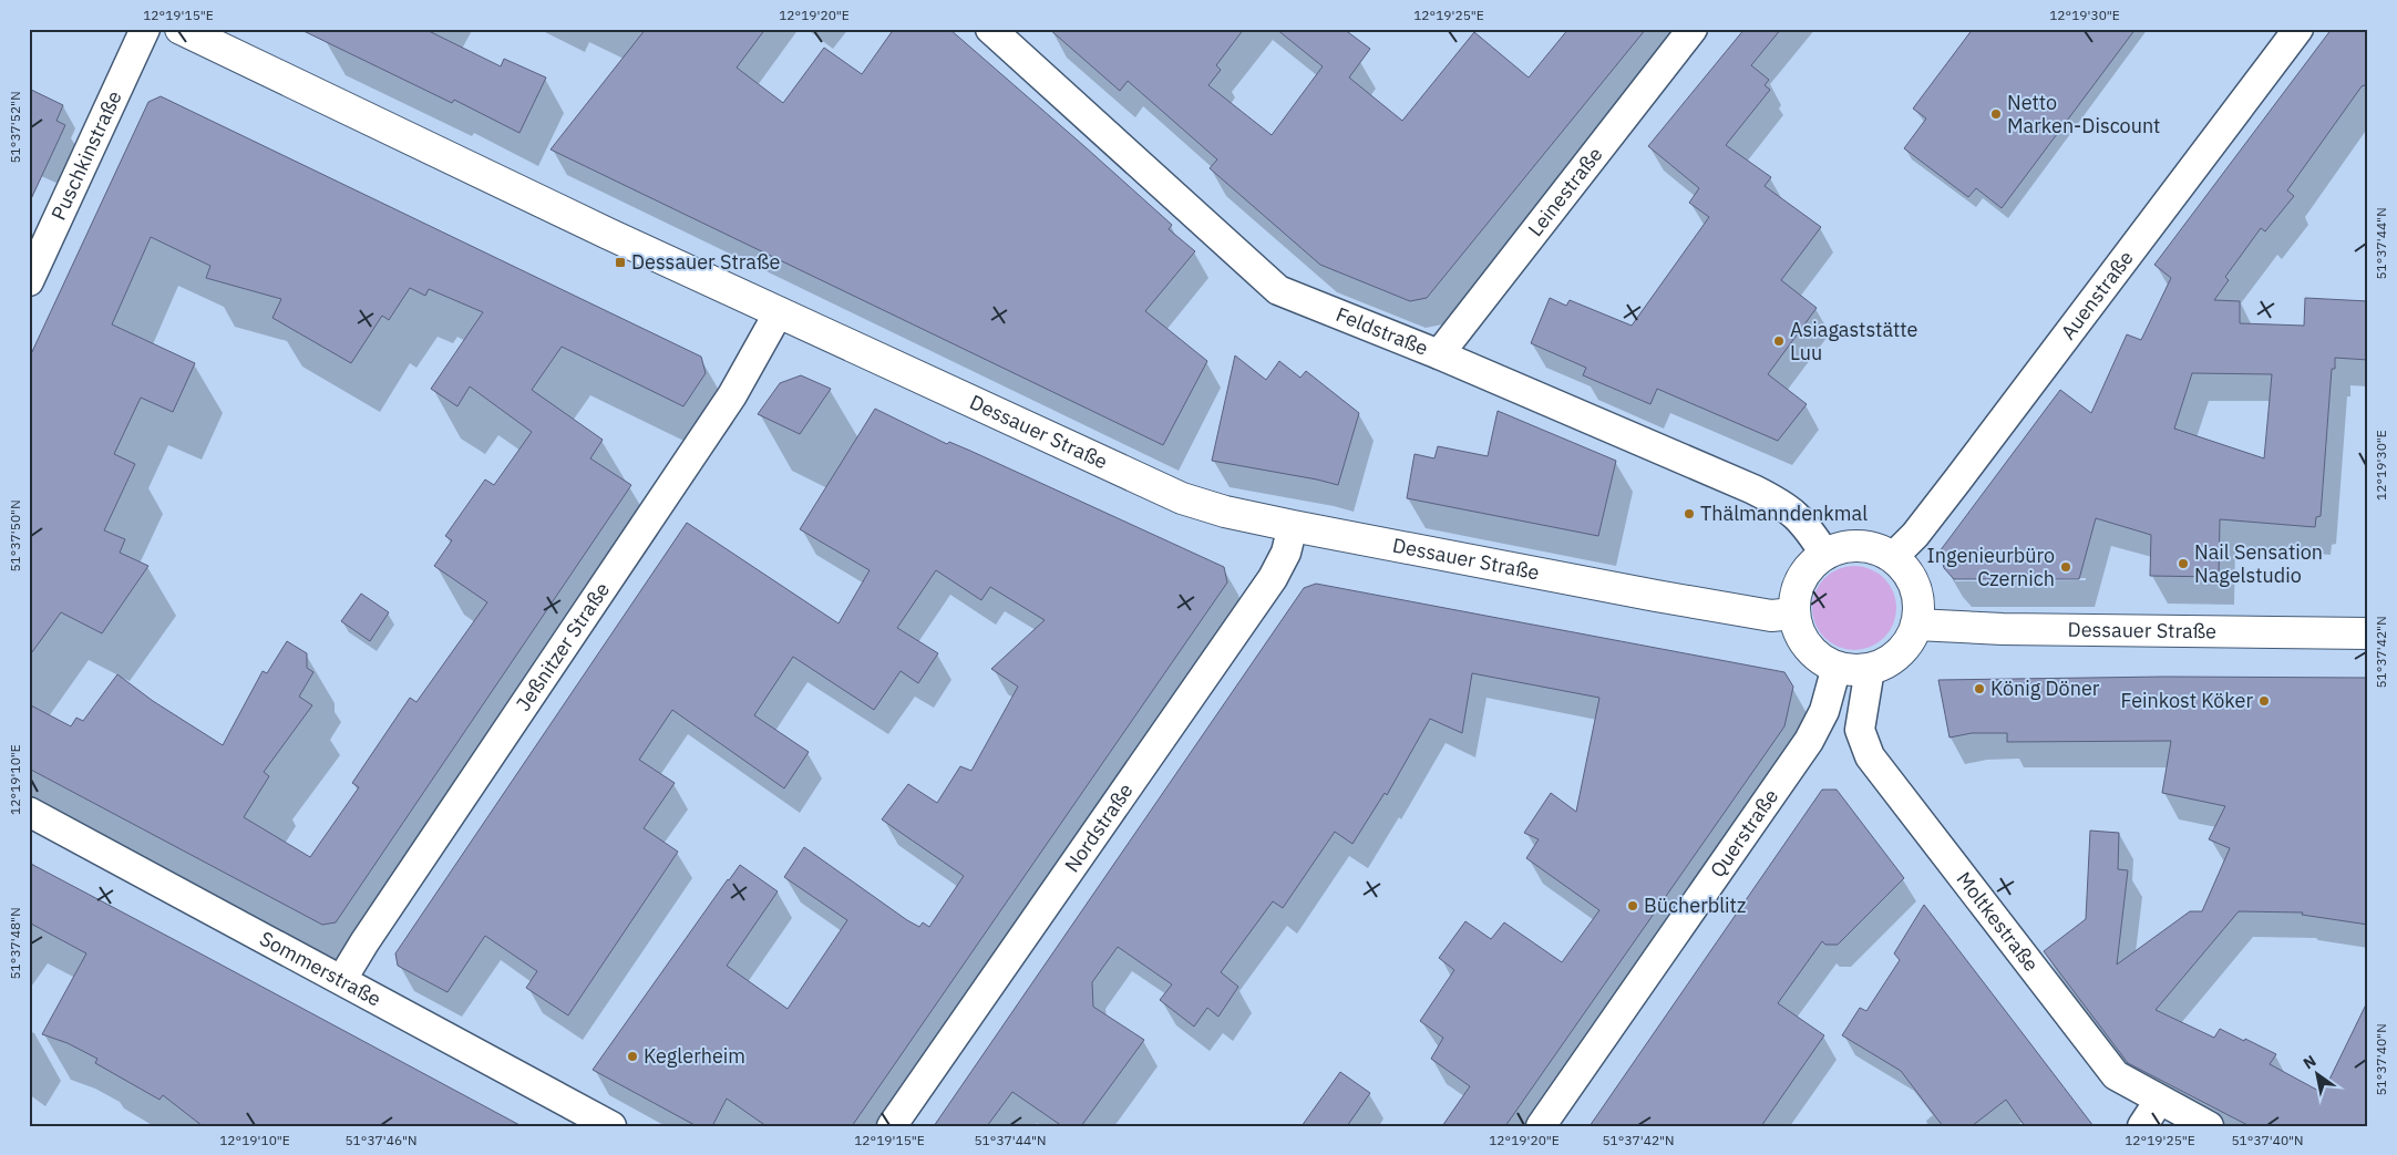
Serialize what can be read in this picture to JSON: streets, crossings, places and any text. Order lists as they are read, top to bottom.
{
  "streets": {
    "street": [
      "Puschkinstraße",
      "Leinestraße",
      "Auenstraße",
      "Feldstraße",
      "Dessauer Straße",
      "Jeßnitzer Straße",
      "Nordstraße",
      "Querstraße",
      "Moltkestraße",
      "Sommerstraße"
    ]
  },
  "crossings": [
    ["Leinestraße", "Feldstraße"],
    ["Auenstraße", "Feldstraße"],
    ["Auenstraße", "Dessauer Straße"],
    ["Auenstraße", "Querstraße"],
    ["Auenstraße", "Moltkestraße"],
    ["Feldstraße", "Dessauer Straße"],
    ["Feldstraße", "Querstraße"],
    ["Feldstraße", "Moltkestraße"],
    ["Dessauer Straße", "Jeßnitzer Straße"],
    ["Dessauer Straße", "Nordstraße"],
    ["Dessauer Straße", "Querstraße"],
    ["Dessauer Straße", "Moltkestraße"],
    ["Jeßnitzer Straße", "Sommerstraße"],
    ["Querstraße", "Moltkestraße"]
  ],
  "places": {
    "other": [
      "Netto Marken-Discount",
      "Asiagaststätte Luu",
      "Thälmanndenkmal",
      "Nail Sensation Nagelstudio",
      "Ingenieurbüro Czernich",
      "König Döner",
      "Feinkost Köker",
      "Bücherblitz",
      "Keglerheim"
    ],
    "transit": ["Dessauer Straße"]
  },
  "north": "top left",
  "coordinates": [
    "12°19'15\"E",
    "12°19'20\"E",
    "12°19'25\"E",
    "12°19'30\"E",
    "51°37'52\"N",
    "51°37'44\"N",
    "51°37'50\"N",
    "51°37'42\"N",
    "12°19'10\"E",
    "51°37'48\"N",
    "51°37'40\"N",
    "51°37'46\"N"
  ]
}
